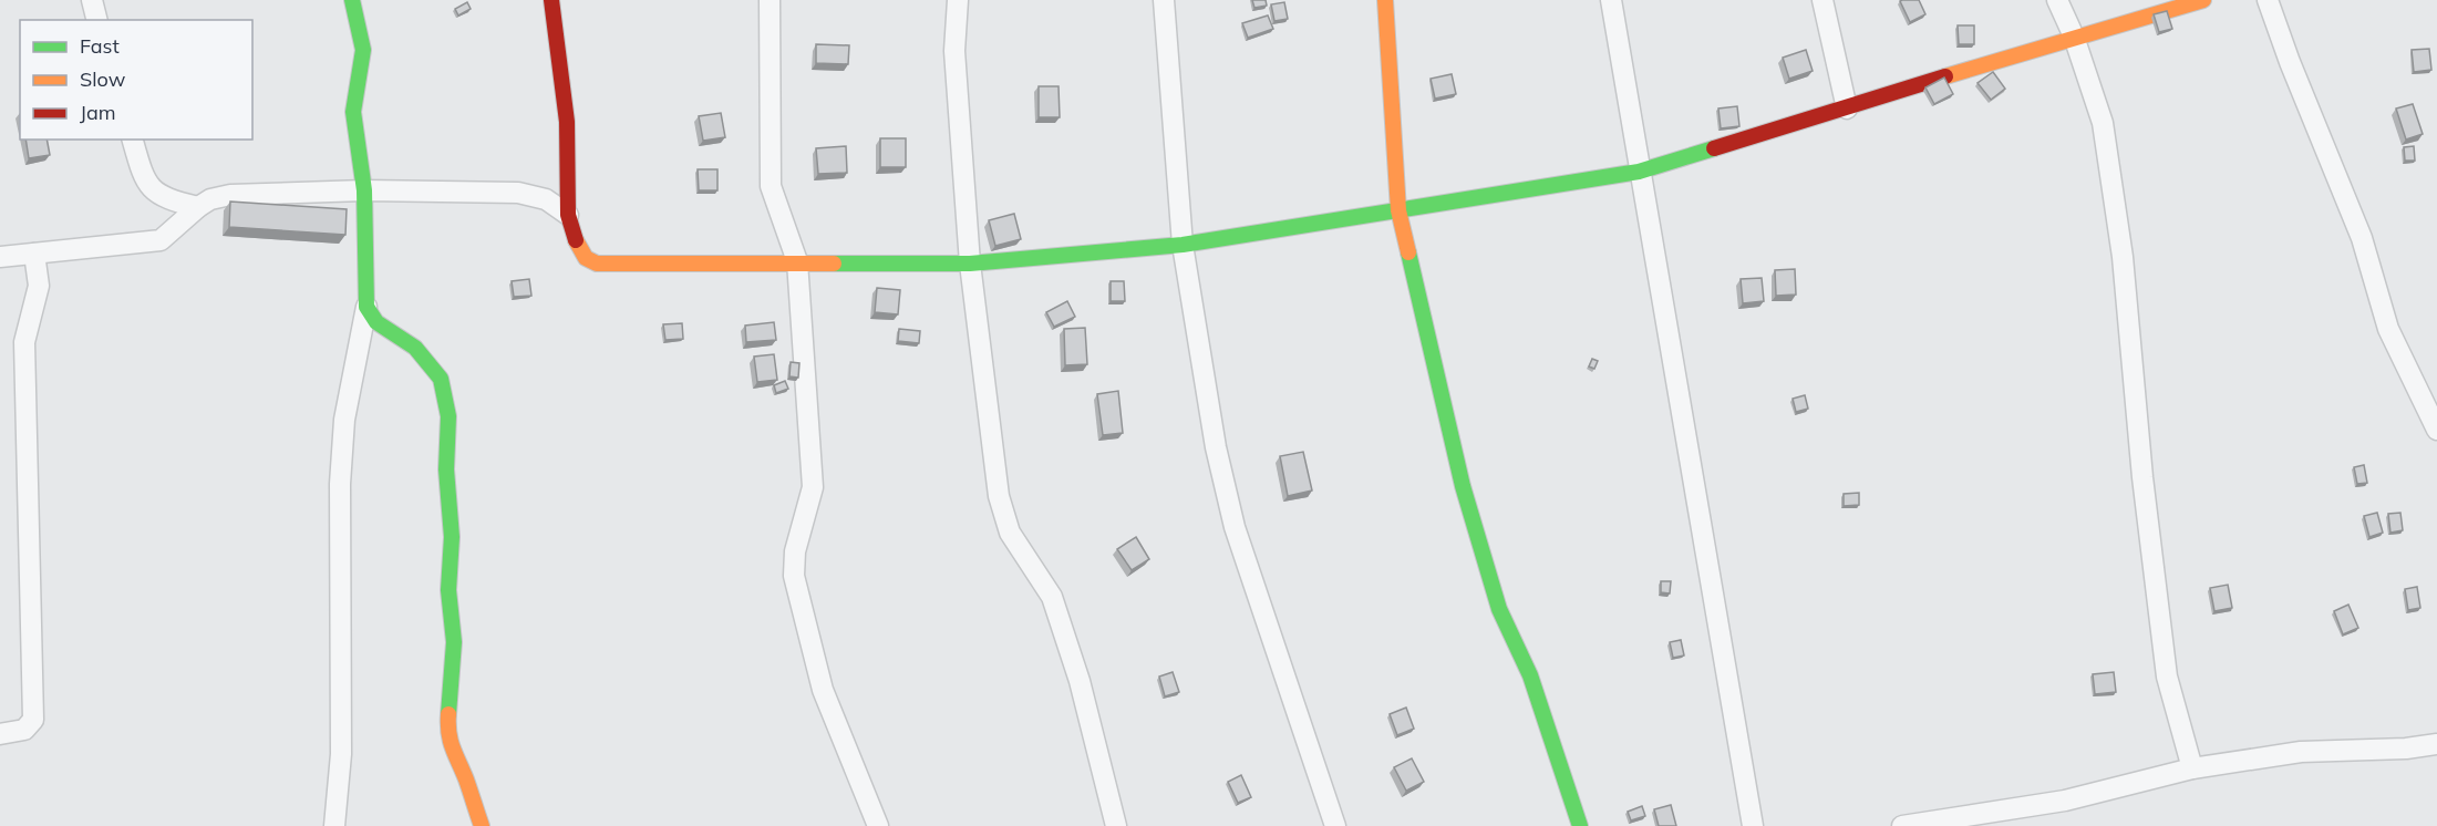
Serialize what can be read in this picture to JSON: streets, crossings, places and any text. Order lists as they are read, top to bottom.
{
  "legend": ["Fast", "Slow", "Jam"]
}
